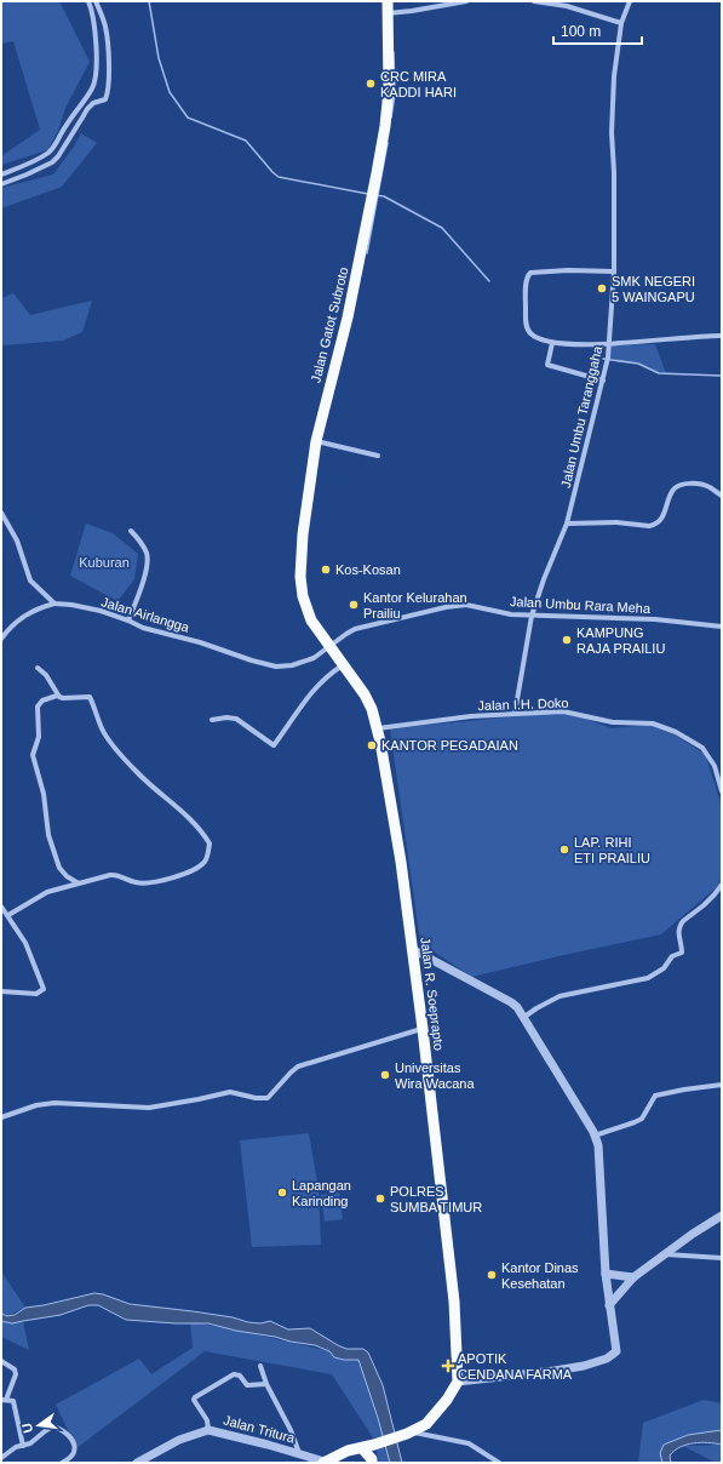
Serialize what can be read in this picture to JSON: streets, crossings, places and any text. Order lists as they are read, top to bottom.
{
  "streets": {
    "highway": ["Jalan Gatot Subroto", "Jalan R. Soeprapto"],
    "street": [
      "Jalan Umbu Taranggaha",
      "Jalan Umbu Rara Meha",
      "Jalan Airlangga",
      "Jalan I.H. Doko",
      "Jalan Tritura"
    ]
  },
  "crossings": [
    ["Jalan Gatot Subroto", "Jalan Umbu Rara Meha"],
    ["Jalan Gatot Subroto", "Jalan Airlangga"],
    ["Jalan Gatot Subroto", "Jalan R. Soeprapto"],
    ["Jalan Umbu Taranggaha", "Jalan Umbu Rara Meha"],
    ["Jalan Umbu Taranggaha", "Jalan I.H. Doko"],
    ["Jalan Umbu Rara Meha", "Jalan Airlangga"],
    ["Jalan Umbu Rara Meha", "Jalan R. Soeprapto"],
    ["Jalan Airlangga", "Jalan R. Soeprapto"],
    ["Jalan I.H. Doko", "Jalan R. Soeprapto"]
  ],
  "parks": ["Kuburan"],
  "places": {
    "other": [
      "CRC MIRA KADDI HARI",
      "SMK NEGERI 5 WAINGAPU",
      "Kos-Kosan",
      "Kantor Kelurahan Prailiu",
      "KAMPUNG RAJA PRAILIU",
      "KANTOR PEGADAIAN",
      "LAP. RIHI ETI PRAILIU",
      "Universitas Wira Wacana",
      "Lapangan Karinding",
      "POLRES SUMBA TIMUR",
      "Kantor Dinas Kesehatan"
    ],
    "health": ["APOTIK CENDANA FARMA"]
  },
  "scale_bar": "100 m",
  "north": "left"
}
